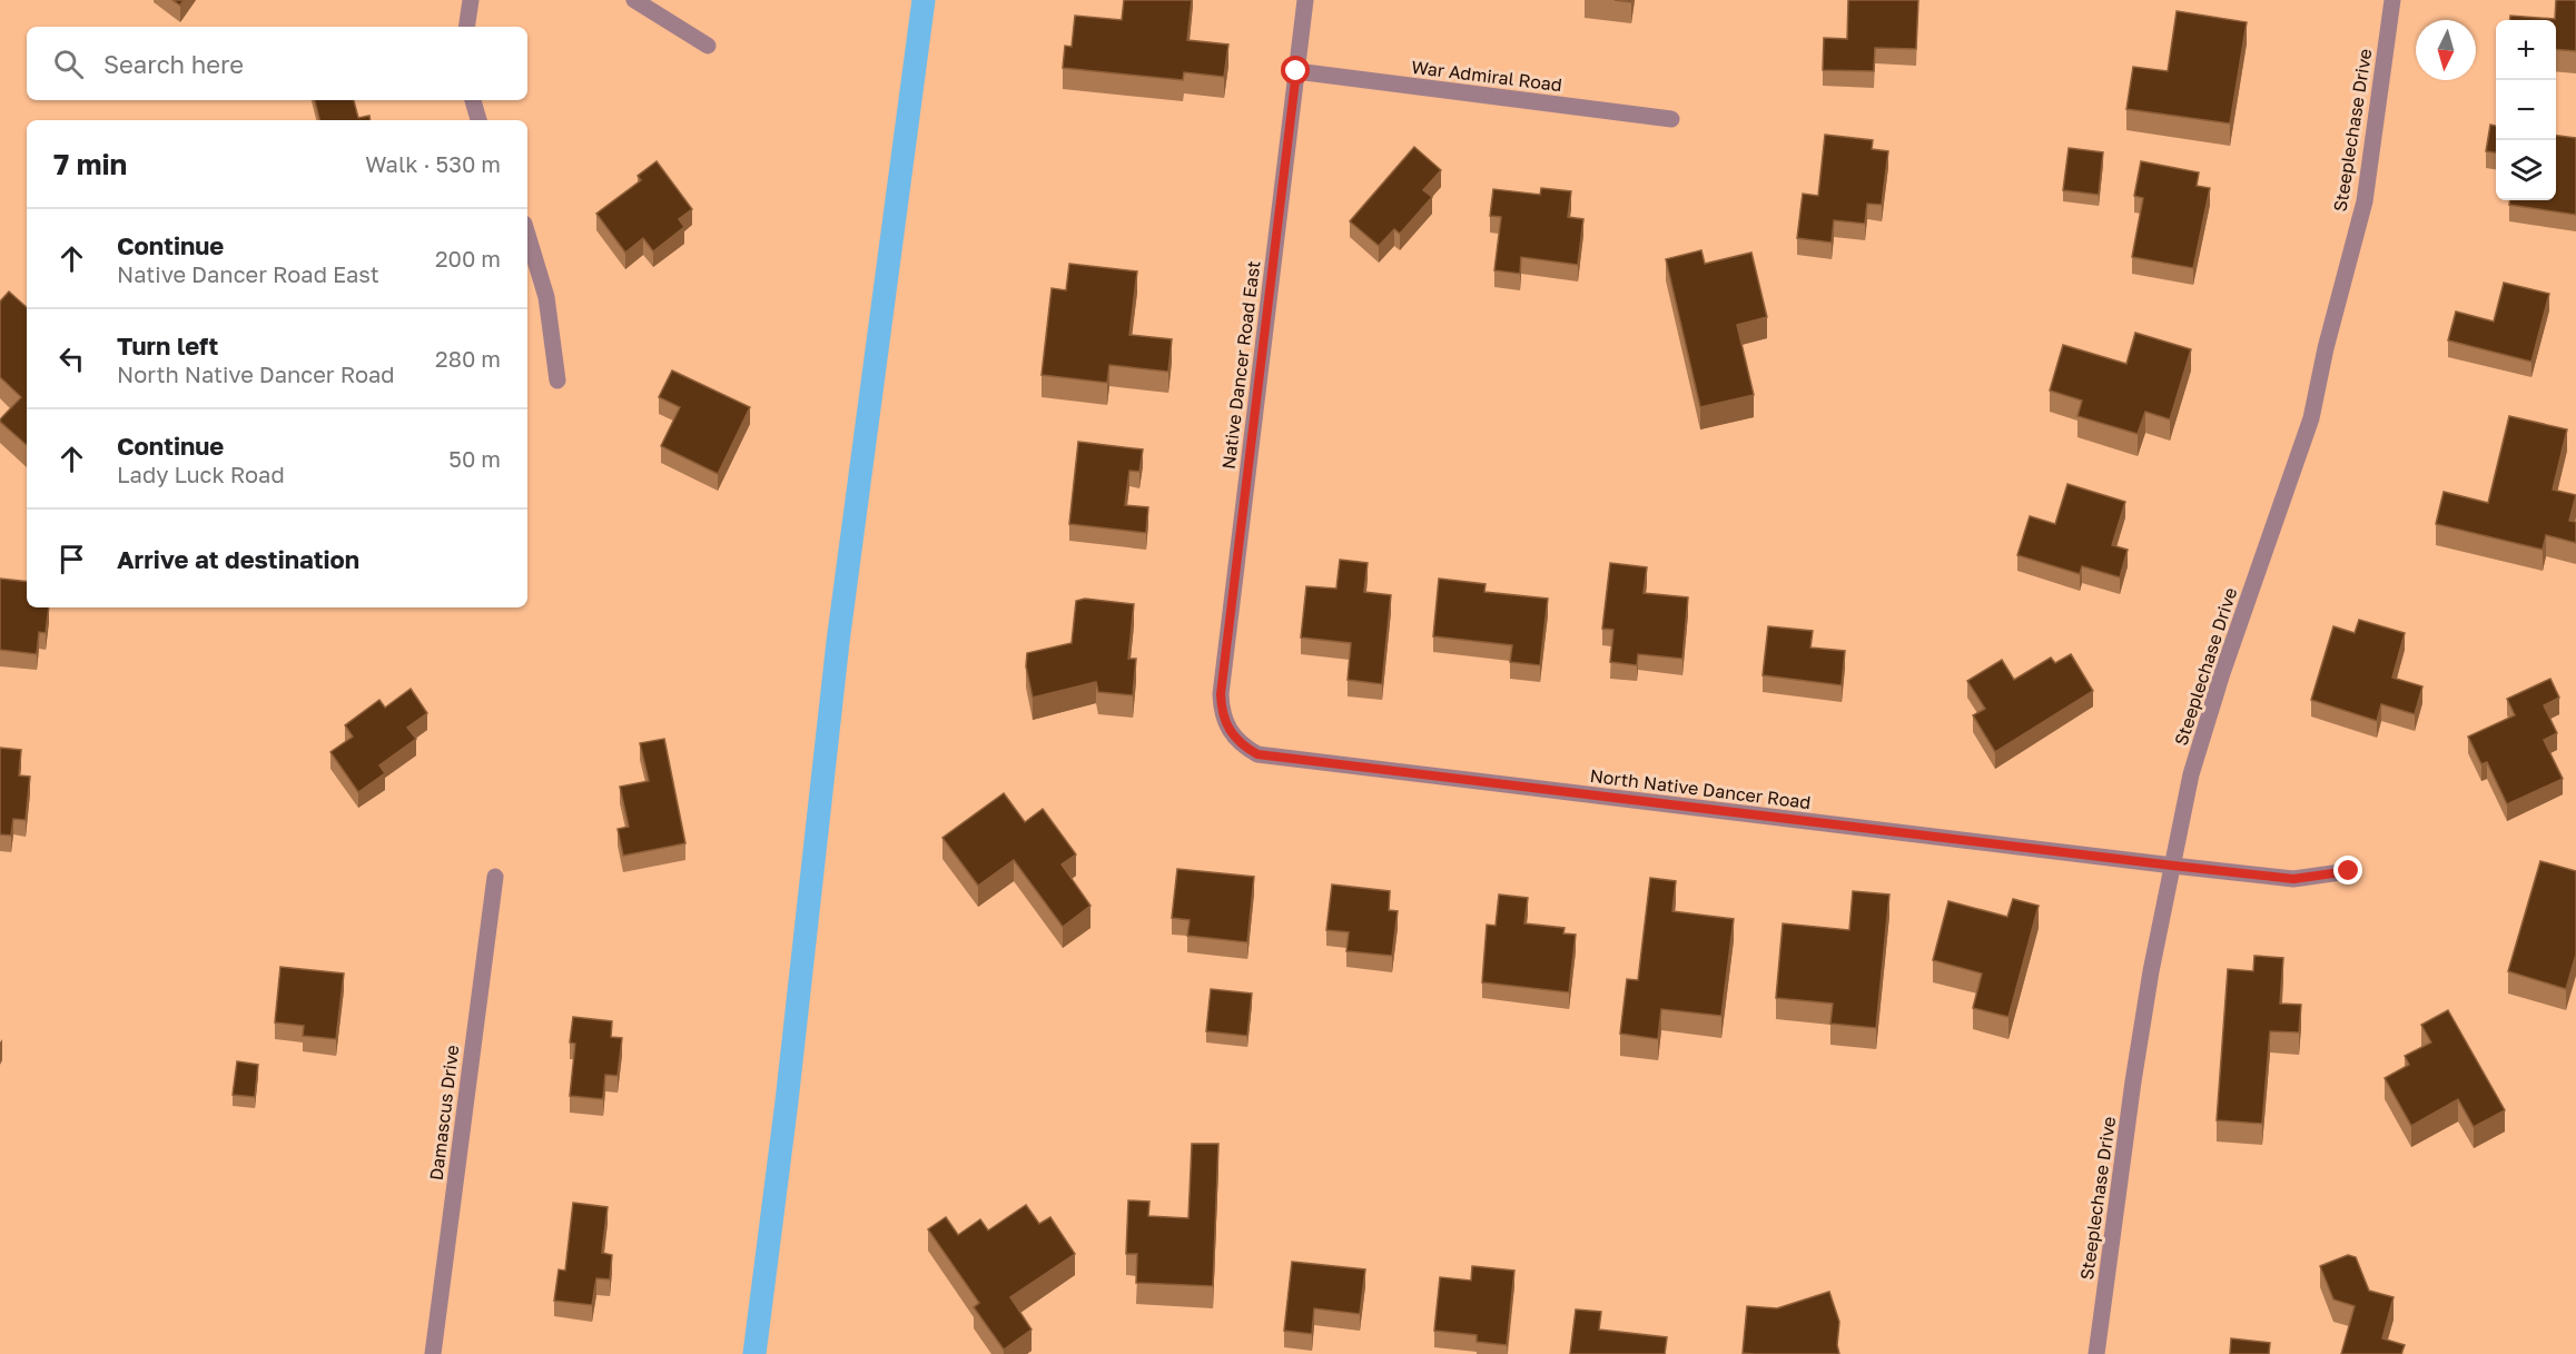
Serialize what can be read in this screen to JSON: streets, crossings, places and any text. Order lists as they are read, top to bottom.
{
  "streets": {
    "street": [
      "War Admiral Road",
      "Steeplechase Drive",
      "Native Dancer Road East",
      "North Native Dancer Road",
      "Damascus Drive"
    ]
  },
  "crossings": [
    ["War Admiral Road", "Native Dancer Road East"],
    ["Steeplechase Drive", "North Native Dancer Road"],
    ["Native Dancer Road East", "North Native Dancer Road"]
  ],
  "north": "bottom",
  "page": {
    "map_buttons": ["+", "−"],
    "search": "Search here",
    "heading": ["7 min", "Walk · 530 m"],
    "list": [
      ["Continue", "Native Dancer Road East", "200 m"],
      ["Turn left", "North Native Dancer Road", "280 m"],
      ["Continue", "Lady Luck Road", "50 m"],
      "Arrive at destination"
    ]
  }
}
